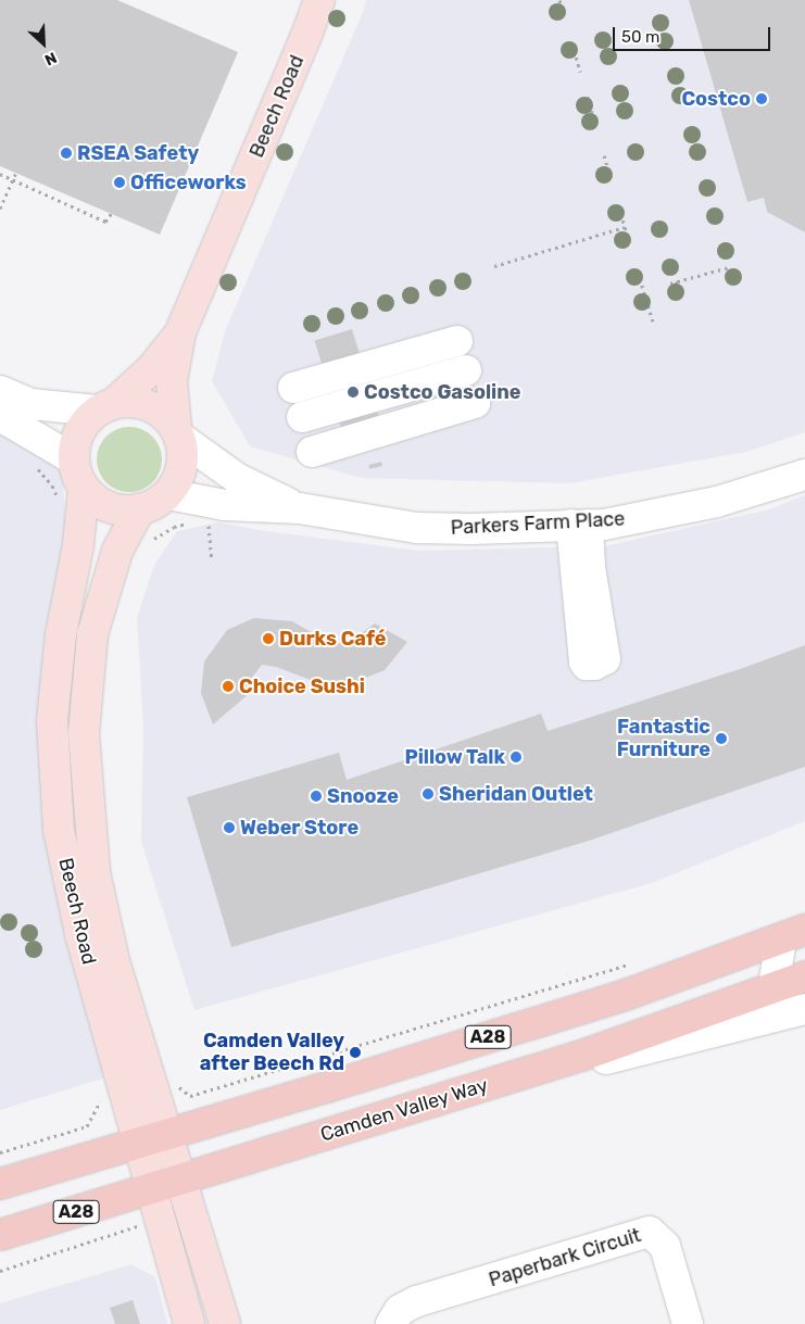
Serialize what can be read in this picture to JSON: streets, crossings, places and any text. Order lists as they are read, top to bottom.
{
  "streets": {
    "highway": ["A28", "Camden Valley Way"],
    "main road": ["Beech Road"],
    "street": ["Parkers Farm Place", "Paperbark Circuit"]
  },
  "crossings": [
    ["Beech Road", "Parkers Farm Place"],
    ["Beech Road", "A28"],
    ["Beech Road", "Camden Valley Way"]
  ],
  "places": [
    "Costco",
    "RSEA Safety",
    "Officeworks",
    "Costco Gasoline",
    "Durks Café",
    "Choice Sushi",
    "Fantastic Furniture",
    "Pillow Talk",
    "Sheridan Outlet",
    "Snooze",
    "Weber Store",
    "Camden Valley after Beech Rd"
  ],
  "scale_bar": "50 m",
  "north": "bottom right"
}
